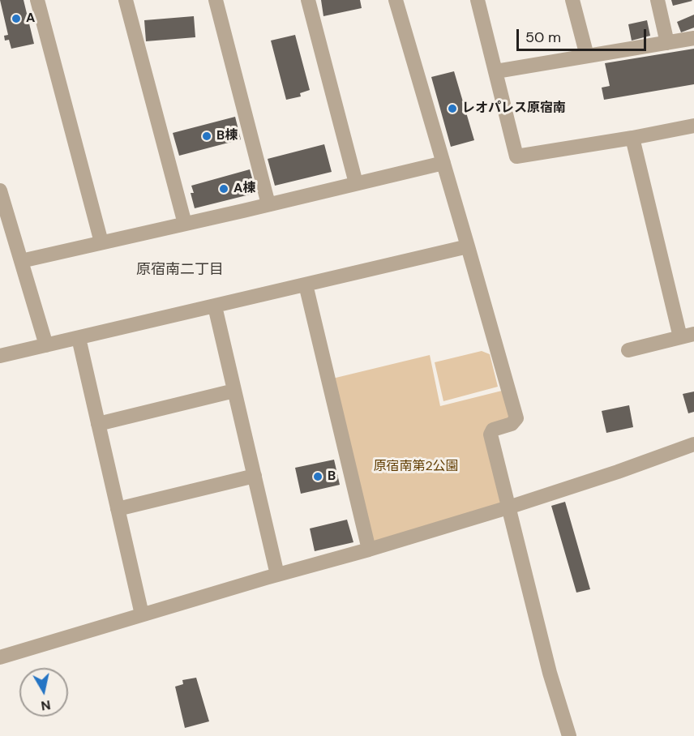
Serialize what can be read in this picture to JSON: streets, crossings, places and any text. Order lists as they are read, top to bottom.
{
  "districts": ["原宿南二丁目"],
  "parks": ["原宿南第2公園"],
  "places": [
    "A",
    "レオパレス原宿南",
    "B棟",
    "A棟",
    "B"
  ],
  "scale_bar": "50 m",
  "north": "bottom"
}
